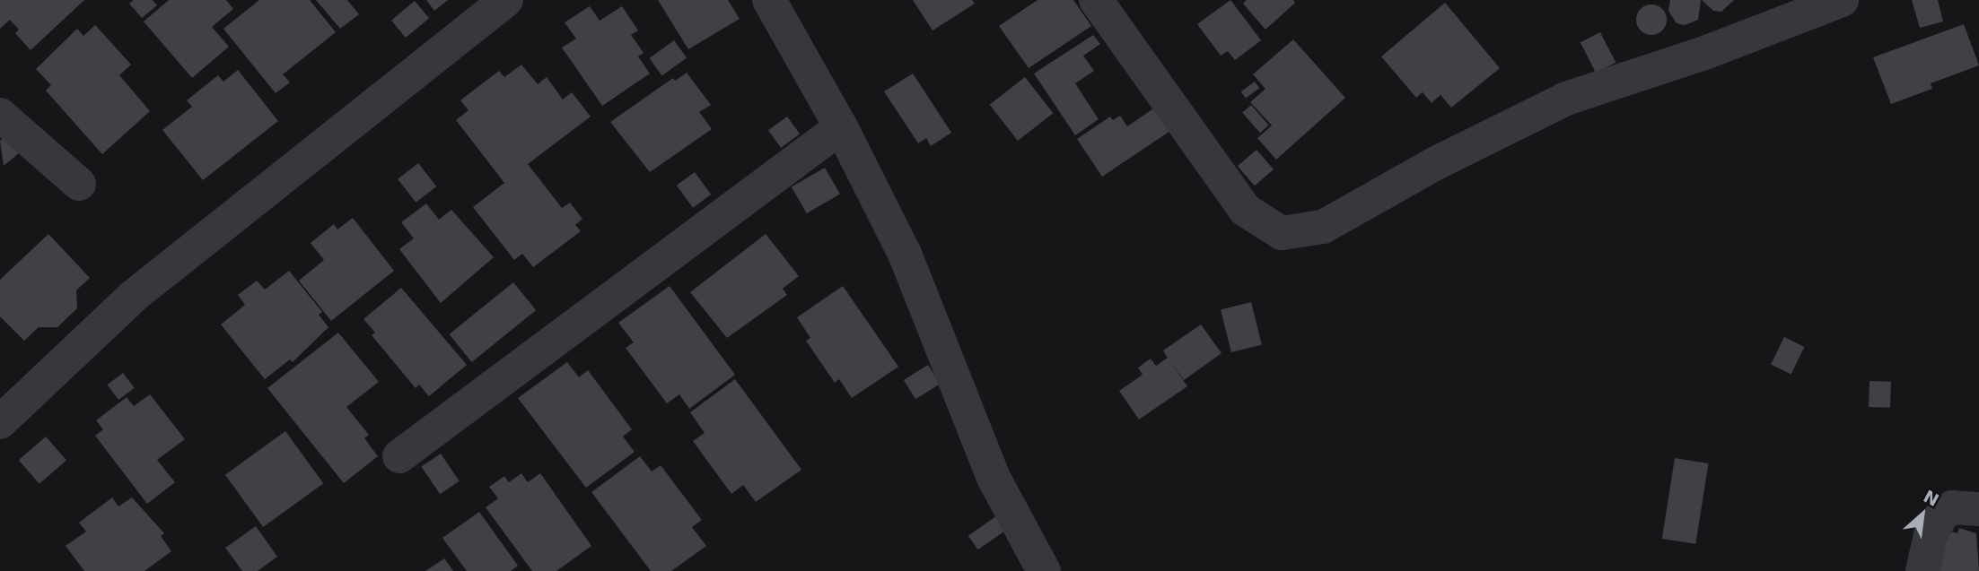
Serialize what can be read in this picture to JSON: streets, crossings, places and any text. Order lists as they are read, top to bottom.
{
  "north": "top right"
}
